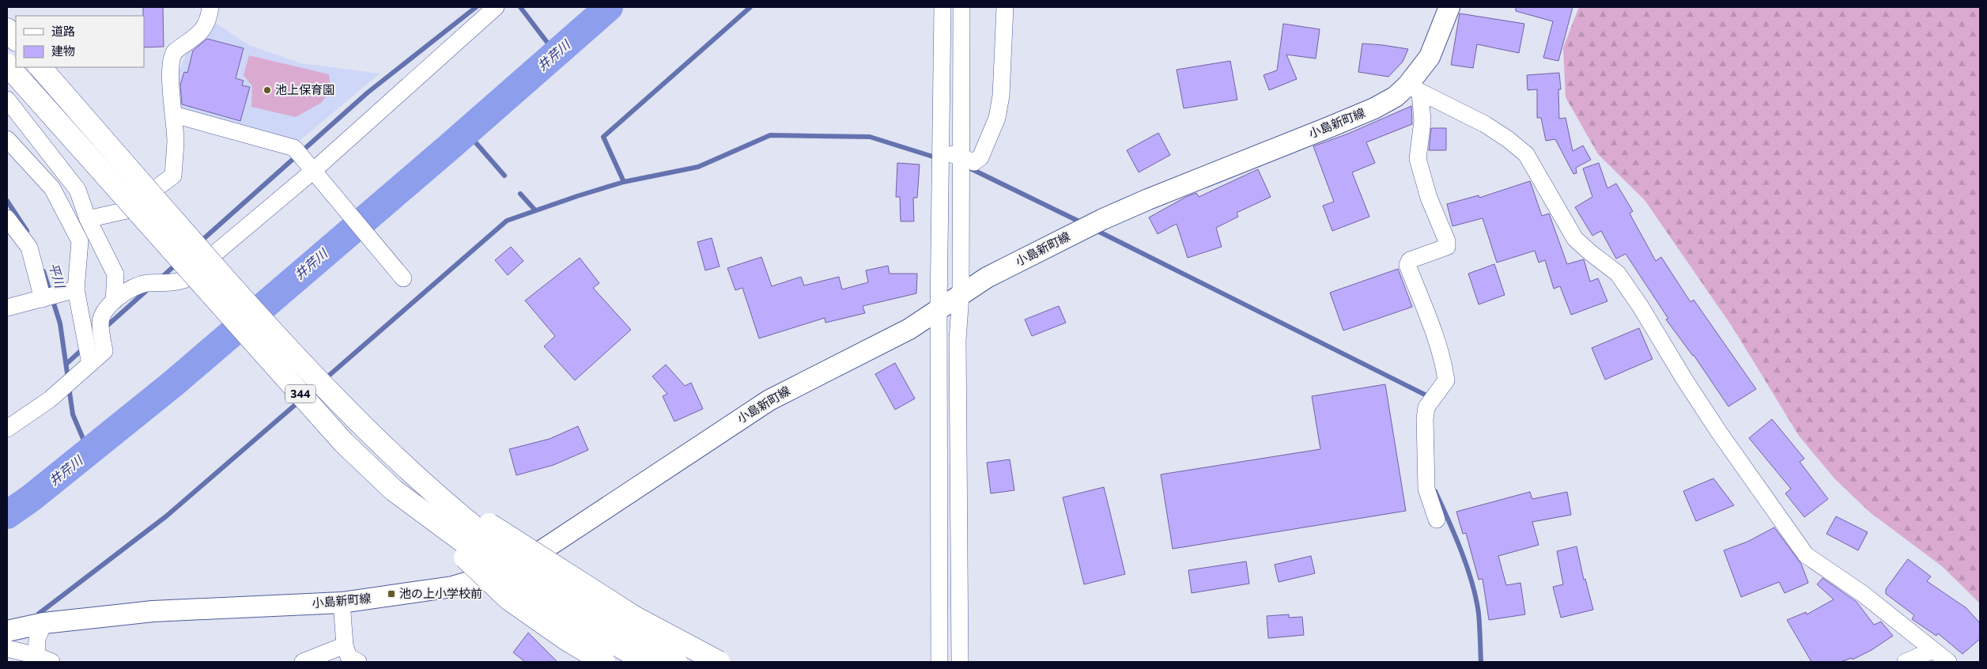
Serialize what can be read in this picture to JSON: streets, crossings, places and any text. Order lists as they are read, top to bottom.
{
  "streets": {
    "highway": ["344"],
    "main road": ["小島新町線"]
  },
  "water": ["井芹川", "平川"],
  "places": {
    "other": ["池上保育園"],
    "transit": ["池の上小学校前"]
  },
  "legend": ["道路", "建物"]
}
